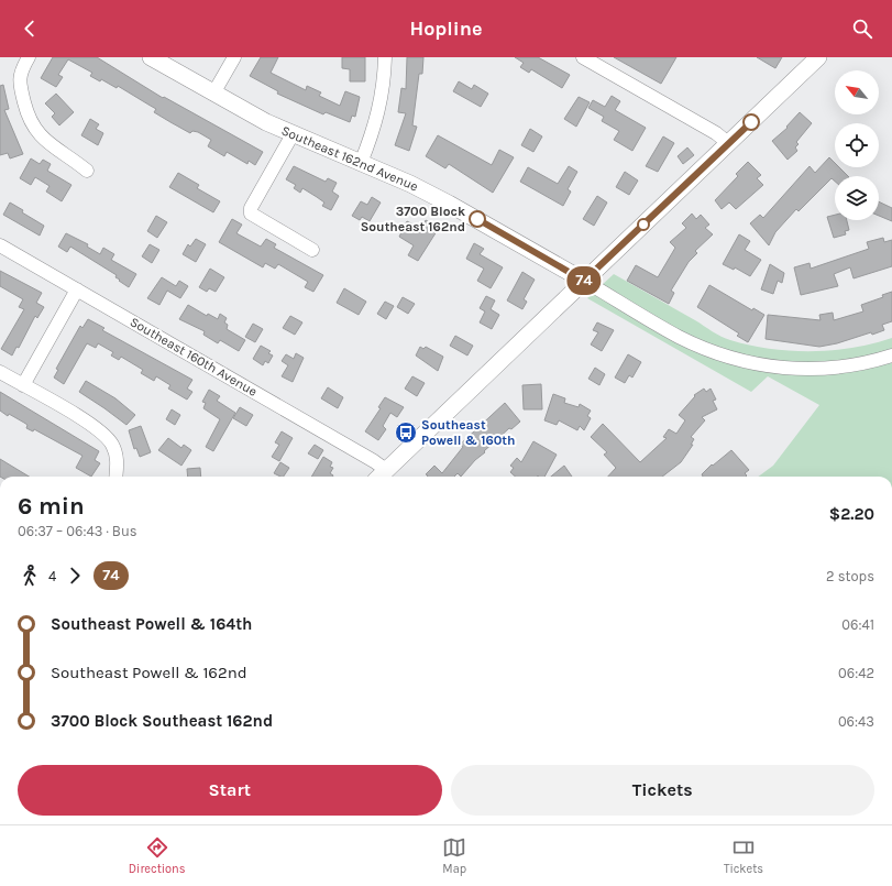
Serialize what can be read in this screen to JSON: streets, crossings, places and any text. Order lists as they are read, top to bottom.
{
  "streets": {
    "main road": ["Southeast 162nd Avenue"],
    "street": ["Southeast 160th Avenue"]
  },
  "places": {
    "other": ["3700 Block Southeast 162nd"],
    "bus stop": ["Southeast Powell & 160th"]
  },
  "lines": ["bus line 74"],
  "north": "top left",
  "page": {
    "header": "Hopline",
    "on_map": "74",
    "heading": ["6 min", "06:37 – 06:43 · Bus", "$2.20"],
    "legs": ["4", "74", "2 stops"],
    "list": [
      {
        "name": "Southeast Powell & 164th",
        "value": "06:41"
      },
      {
        "name": "Southeast Powell & 162nd",
        "value": "06:42"
      },
      {
        "name": "3700 Block Southeast 162nd",
        "value": "06:43"
      }
    ],
    "buttons": ["Start", "Tickets"],
    "tabs": ["Directions", "Map", "Tickets"]
  }
}
